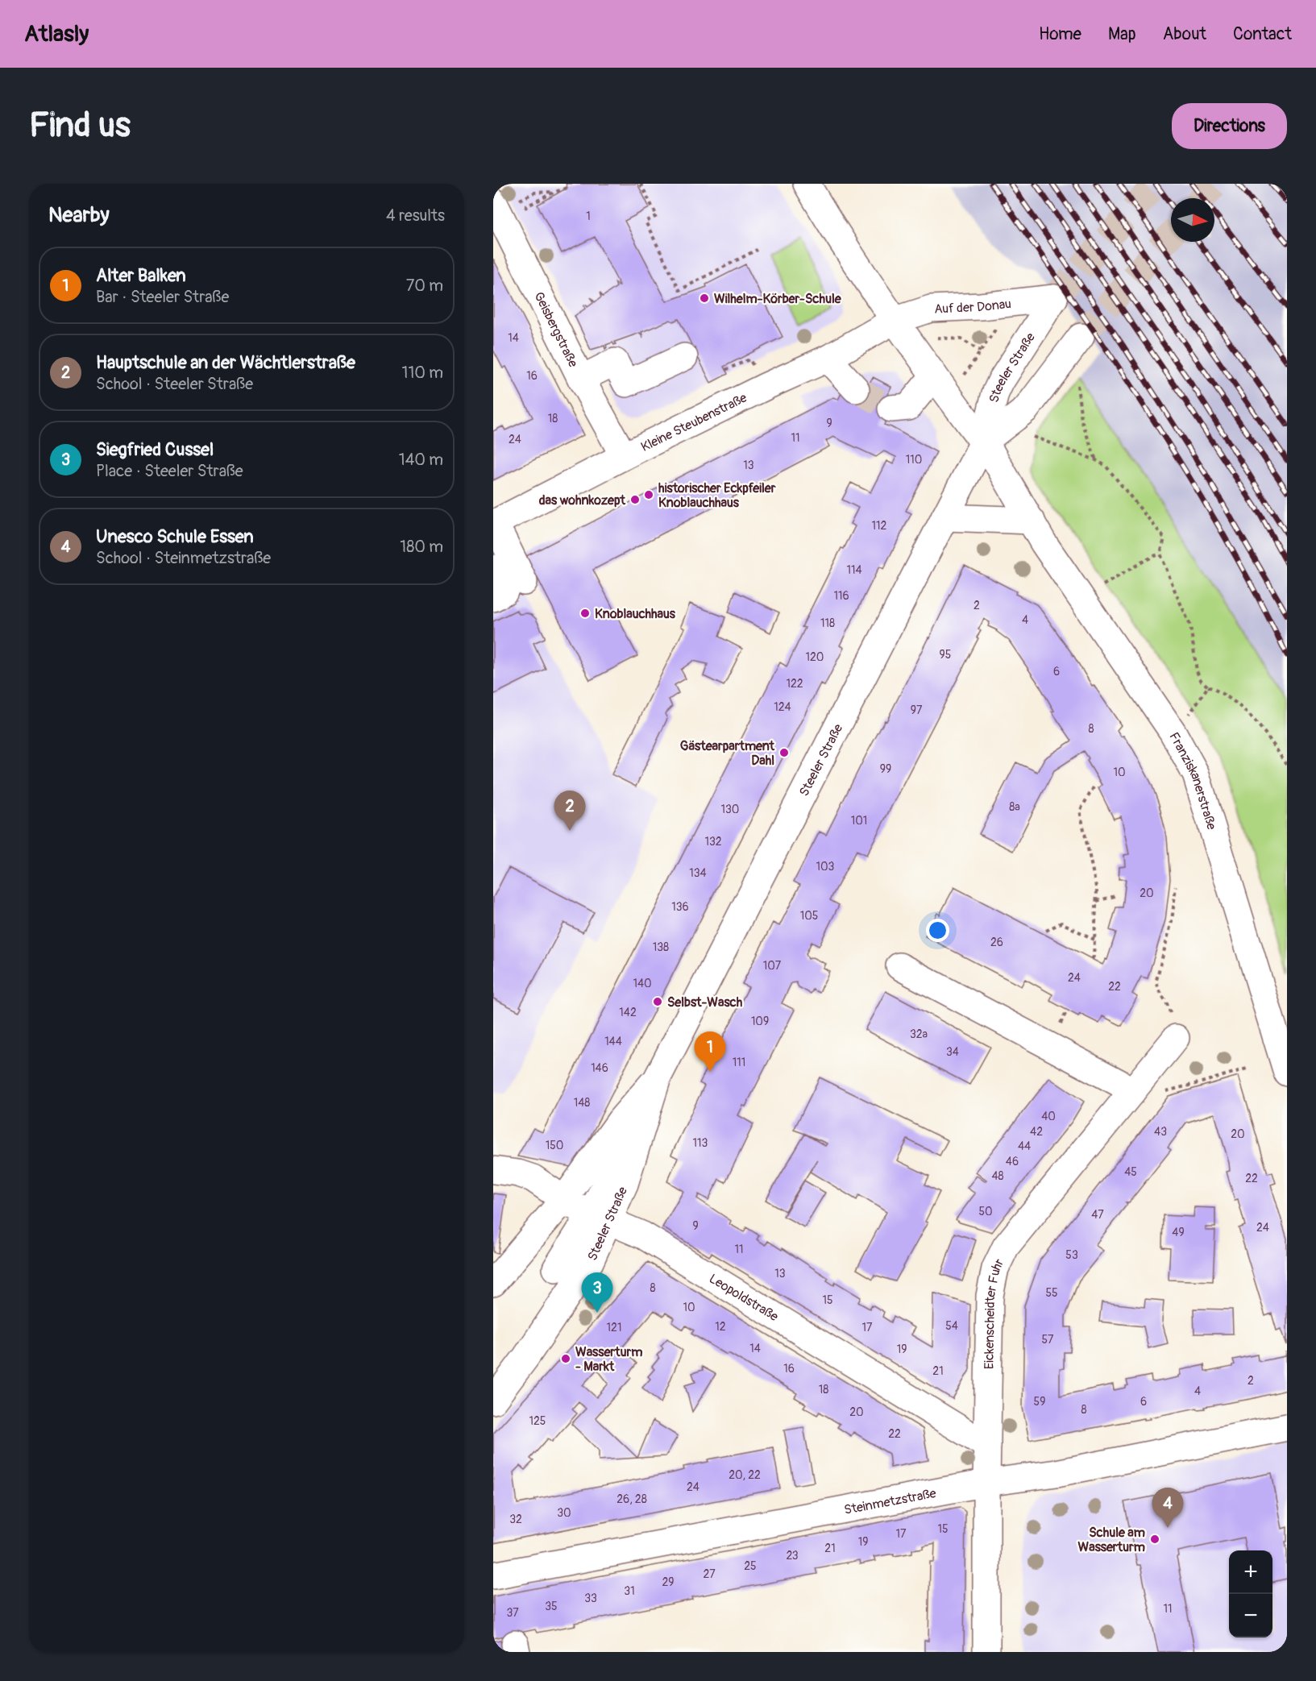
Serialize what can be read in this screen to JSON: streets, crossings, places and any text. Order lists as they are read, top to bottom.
{
  "streets": {
    "street": [
      "Auf der Donau",
      "Geisbergstraße",
      "Steeler Straße",
      "Kleine Steubenstraße",
      "Franziskanerstraße",
      "Leopoldstraße",
      "Eickenscheidter Fuhr",
      "Steinmetzstraße"
    ]
  },
  "crossings": [
    ["Auf der Donau", "Steeler Straße"],
    ["Auf der Donau", "Kleine Steubenstraße"],
    ["Geisbergstraße", "Kleine Steubenstraße"],
    ["Steeler Straße", "Franziskanerstraße"],
    ["Steeler Straße", "Leopoldstraße"],
    ["Leopoldstraße", "Eickenscheidter Fuhr"],
    ["Eickenscheidter Fuhr", "Steinmetzstraße"]
  ],
  "places": [
    "Wilhelm-Körber-Schule",
    "historischer Eckpfeiler Knoblauchhaus",
    "das wohnkozept",
    "Knoblauchhaus",
    "Gästearpartment Dahl",
    "Selbst-Wasch",
    "Wasserturm - Markt",
    "Schule am Wasserturm"
  ],
  "house_numbers": [
    "1",
    "14",
    "16",
    "18",
    "9",
    "11",
    "24",
    "110",
    "13",
    "112",
    "114",
    "116",
    "2",
    "4",
    "118",
    "95",
    "120",
    "6",
    "122",
    "124",
    "97",
    "8",
    "99",
    "10",
    "8a",
    "130",
    "101",
    "132",
    "103",
    "134",
    "20",
    "136",
    "105",
    "26",
    "138",
    "107",
    "24",
    "140",
    "22",
    "142",
    "109",
    "32a",
    "144",
    "34",
    "111",
    "146",
    "148",
    "40",
    "42",
    "43",
    "20",
    "113",
    "150",
    "44",
    "46",
    "45",
    "48",
    "22",
    "50",
    "47",
    "9",
    "24",
    "49",
    "11",
    "53",
    "13",
    "8",
    "55",
    "15",
    "10",
    "54",
    "12",
    "121",
    "17",
    "57",
    "14",
    "19",
    "16",
    "21",
    "2",
    "18",
    "4",
    "59",
    "6",
    "8",
    "20",
    "125",
    "22",
    "20, 22",
    "24",
    "26, 28",
    "30",
    "32",
    "15",
    "17",
    "19",
    "21",
    "23",
    "25",
    "27",
    "29",
    "31",
    "33",
    "35",
    "11",
    "37"
  ],
  "north": "right",
  "page": {
    "header": "Atlasly",
    "nav": [
      "Home",
      "Map",
      "About",
      "Contact"
    ],
    "buttons": "Directions",
    "title": "Find us",
    "heading": ["Nearby", "4 results"],
    "list": [
      {
        "mark": "1",
        "name": "Alter Balken",
        "note": "Bar · Steeler Straße",
        "value": "70 m"
      },
      {
        "mark": "2",
        "name": "Hauptschule an der Wächtlerstraße",
        "note": "School · Steeler Straße",
        "value": "110 m"
      },
      {
        "mark": "3",
        "name": "Siegfried Cussel",
        "note": "Place · Steeler Straße",
        "value": "140 m"
      },
      {
        "mark": "4",
        "name": "Unesco Schule Essen",
        "note": "School · Steinmetzstraße",
        "value": "180 m"
      }
    ],
    "pins": [
      "2",
      "1",
      "3",
      "4"
    ],
    "map_buttons": ["+", "−"]
  }
}
